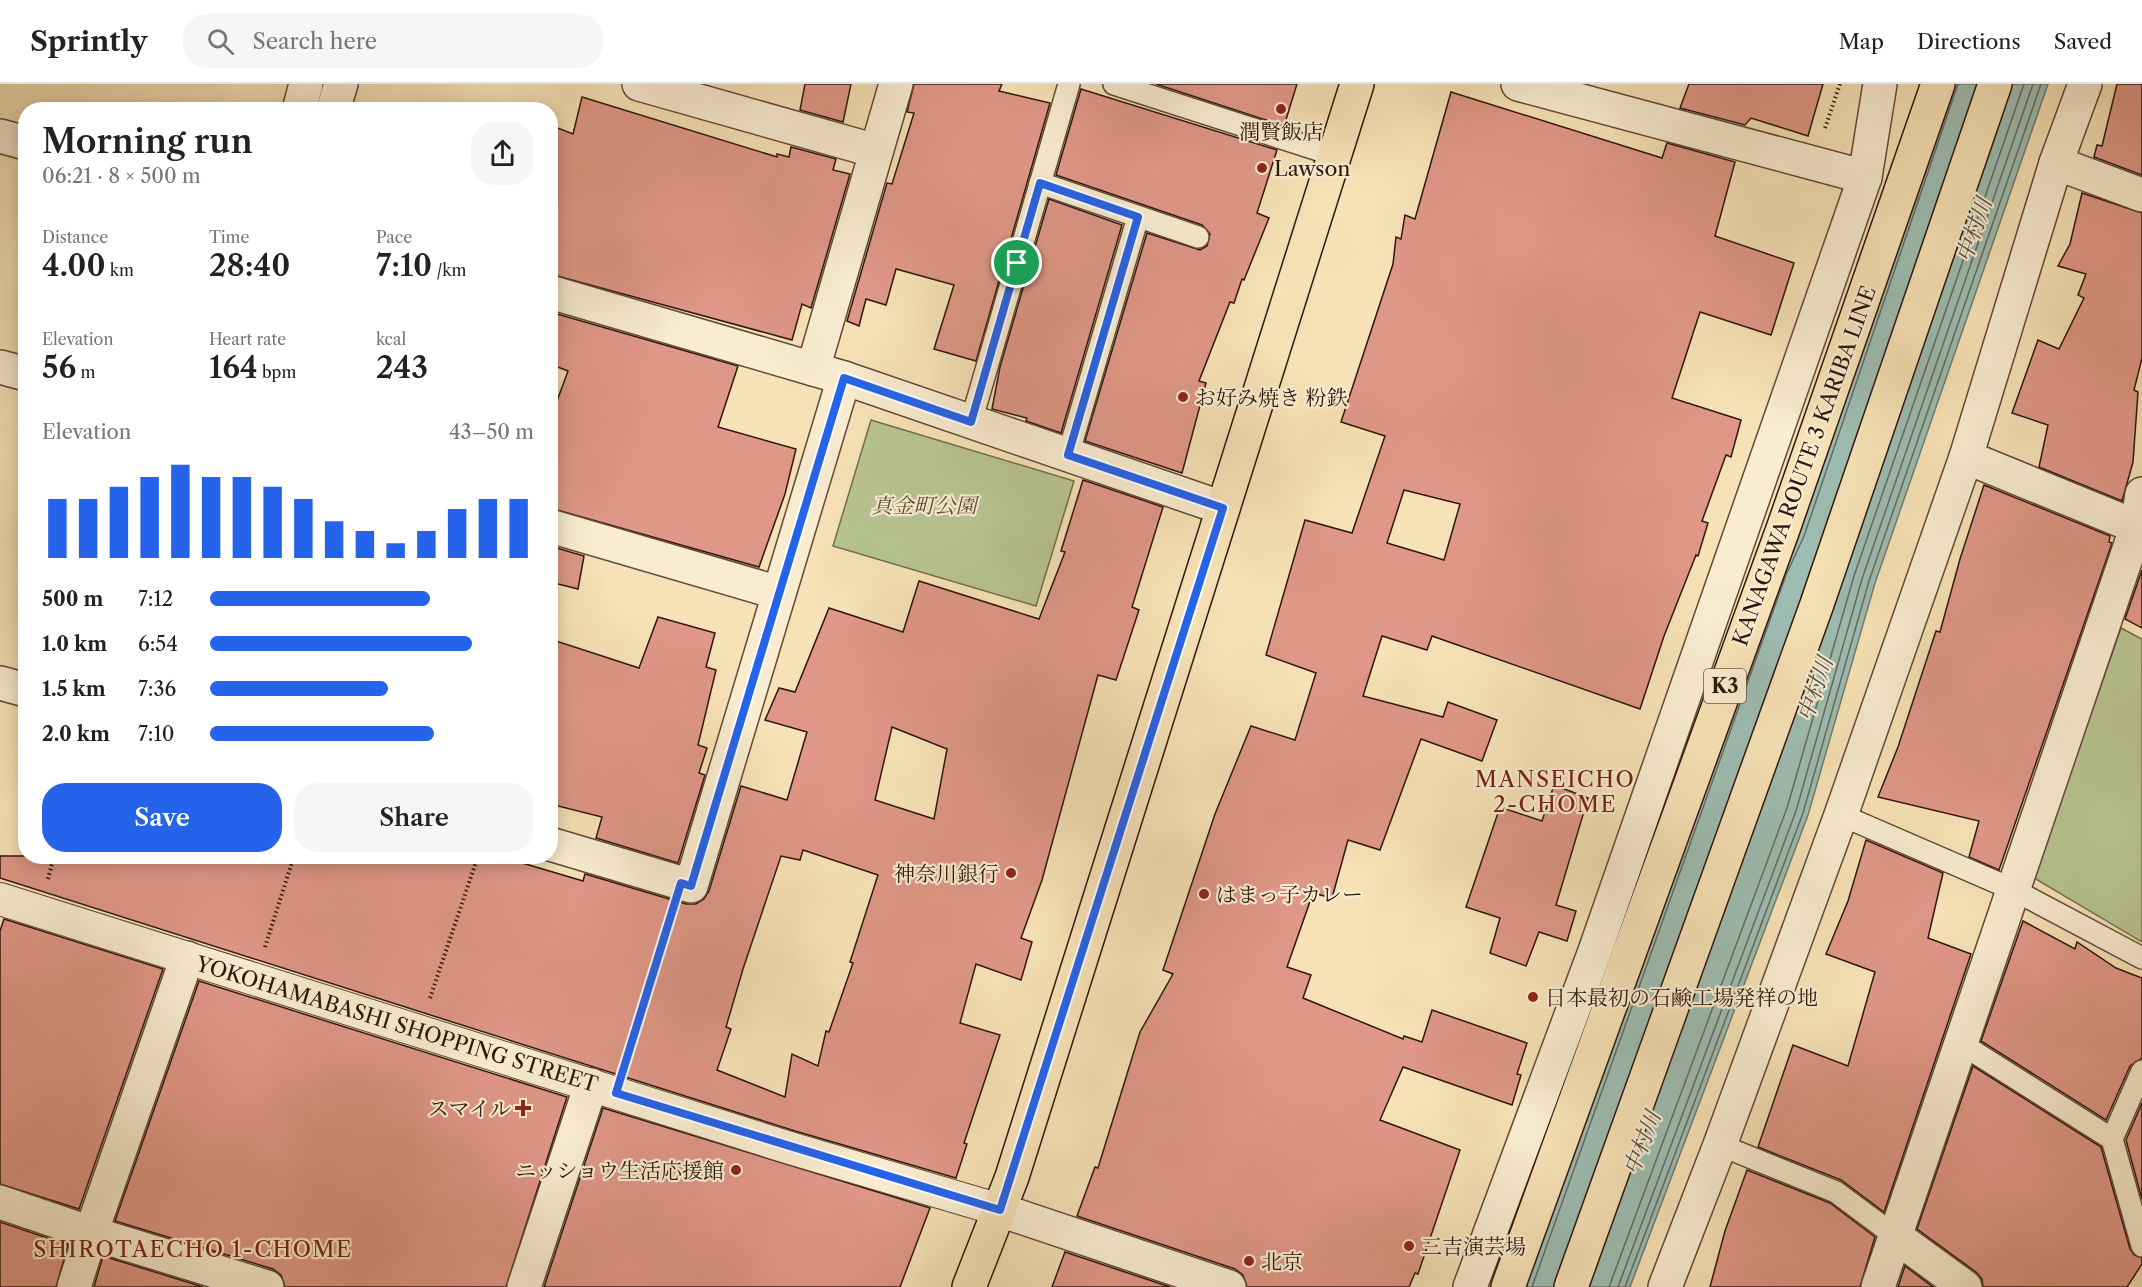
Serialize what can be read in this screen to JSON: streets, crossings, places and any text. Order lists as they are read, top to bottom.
{
  "streets": {
    "main road": ["KANAGAWA ROUTE 3 KARIBA LINE", "K3"],
    "street": ["YOKOHAMABASHI SHOPPING STREET"]
  },
  "districts": ["MANSEICHO 2-CHOME", "SHIROTAECHO 1-CHOME"],
  "water": ["中村川"],
  "parks": ["真金町公園"],
  "places": {
    "other": [
      "潤賢飯店",
      "Lawson",
      "お好み焼き 粉鉄",
      "神奈川銀行",
      "はまっ子カレー",
      "日本最初の石鹸工場発祥の地",
      "ニッショウ生活応援館",
      "三吉演芸場",
      "北京"
    ],
    "health": ["スマイル"]
  },
  "page": {
    "header": "Sprintly",
    "search": "Search here",
    "nav": ["Map", "Directions", "Saved"],
    "heading": ["Morning run", "06:21 · 8 × 500 m"],
    "stats": [
      ["Distance", "4.00 km"],
      ["Time", "28:40"],
      ["Pace", "7:10 /km"],
      ["Elevation", "56 m"],
      ["Heart rate", "164 bpm"],
      ["kcal", "243"]
    ],
    "chart": ["Elevation", "43–50 m"],
    "list": [
      {
        "name": "500 m",
        "note": "7:12"
      },
      {
        "name": "1.0 km",
        "note": "6:54"
      },
      {
        "name": "1.5 km",
        "note": "7:36"
      },
      {
        "name": "2.0 km",
        "note": "7:10"
      }
    ],
    "buttons": ["Save", "Share"]
  }
}
